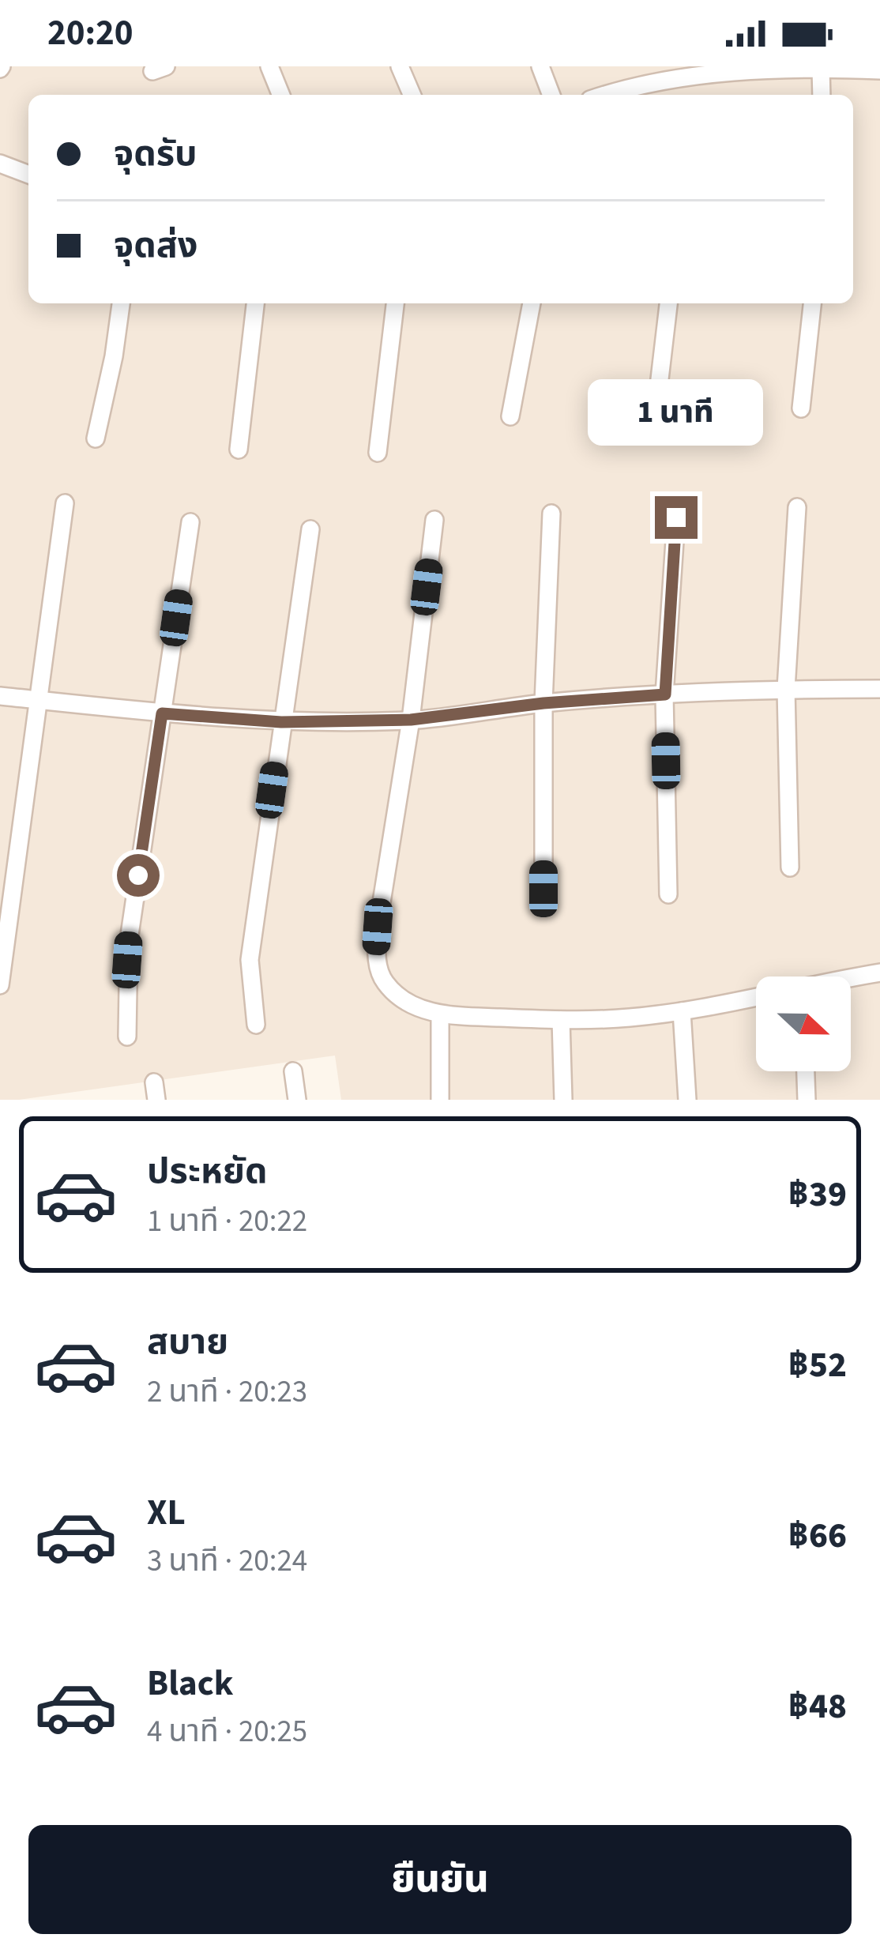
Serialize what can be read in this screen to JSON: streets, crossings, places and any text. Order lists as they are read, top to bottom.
{
  "north": "right",
  "page": {
    "status": "20:20",
    "banner": ["จุดรับ", "จุดส่ง"],
    "bubble": "1 นาที",
    "list": [
      {
        "name": "ประหยัด",
        "note": "1 นาที · 20:22",
        "value": "฿39"
      },
      {
        "name": "สบาย",
        "note": "2 นาที · 20:23",
        "value": "฿52"
      },
      {
        "name": "XL",
        "note": "3 นาที · 20:24",
        "value": "฿66"
      },
      {
        "name": "Black",
        "note": "4 นาที · 20:25",
        "value": "฿48"
      }
    ],
    "buttons": "ยืนยัน"
  }
}
